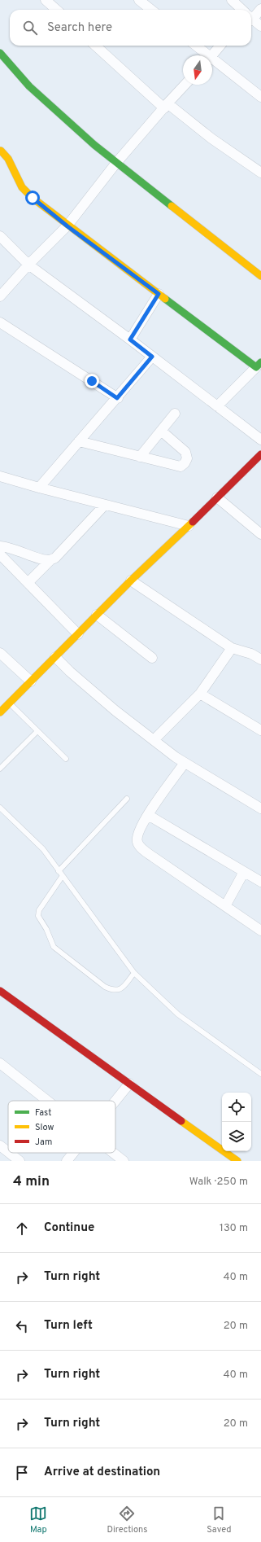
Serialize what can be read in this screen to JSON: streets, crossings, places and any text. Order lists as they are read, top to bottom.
{
  "legend": ["Fast", "Slow", "Jam"],
  "north": "bottom",
  "page": {
    "search": "Search here",
    "heading": ["4 min", "Walk · 250 m"],
    "list": [
      ["Continue", "130 m"],
      ["Turn right", "40 m"],
      ["Turn left", "20 m"],
      ["Turn right", "40 m"],
      ["Turn right", "20 m"],
      "Arrive at destination"
    ],
    "nav": ["Map", "Directions", "Saved"]
  }
}
